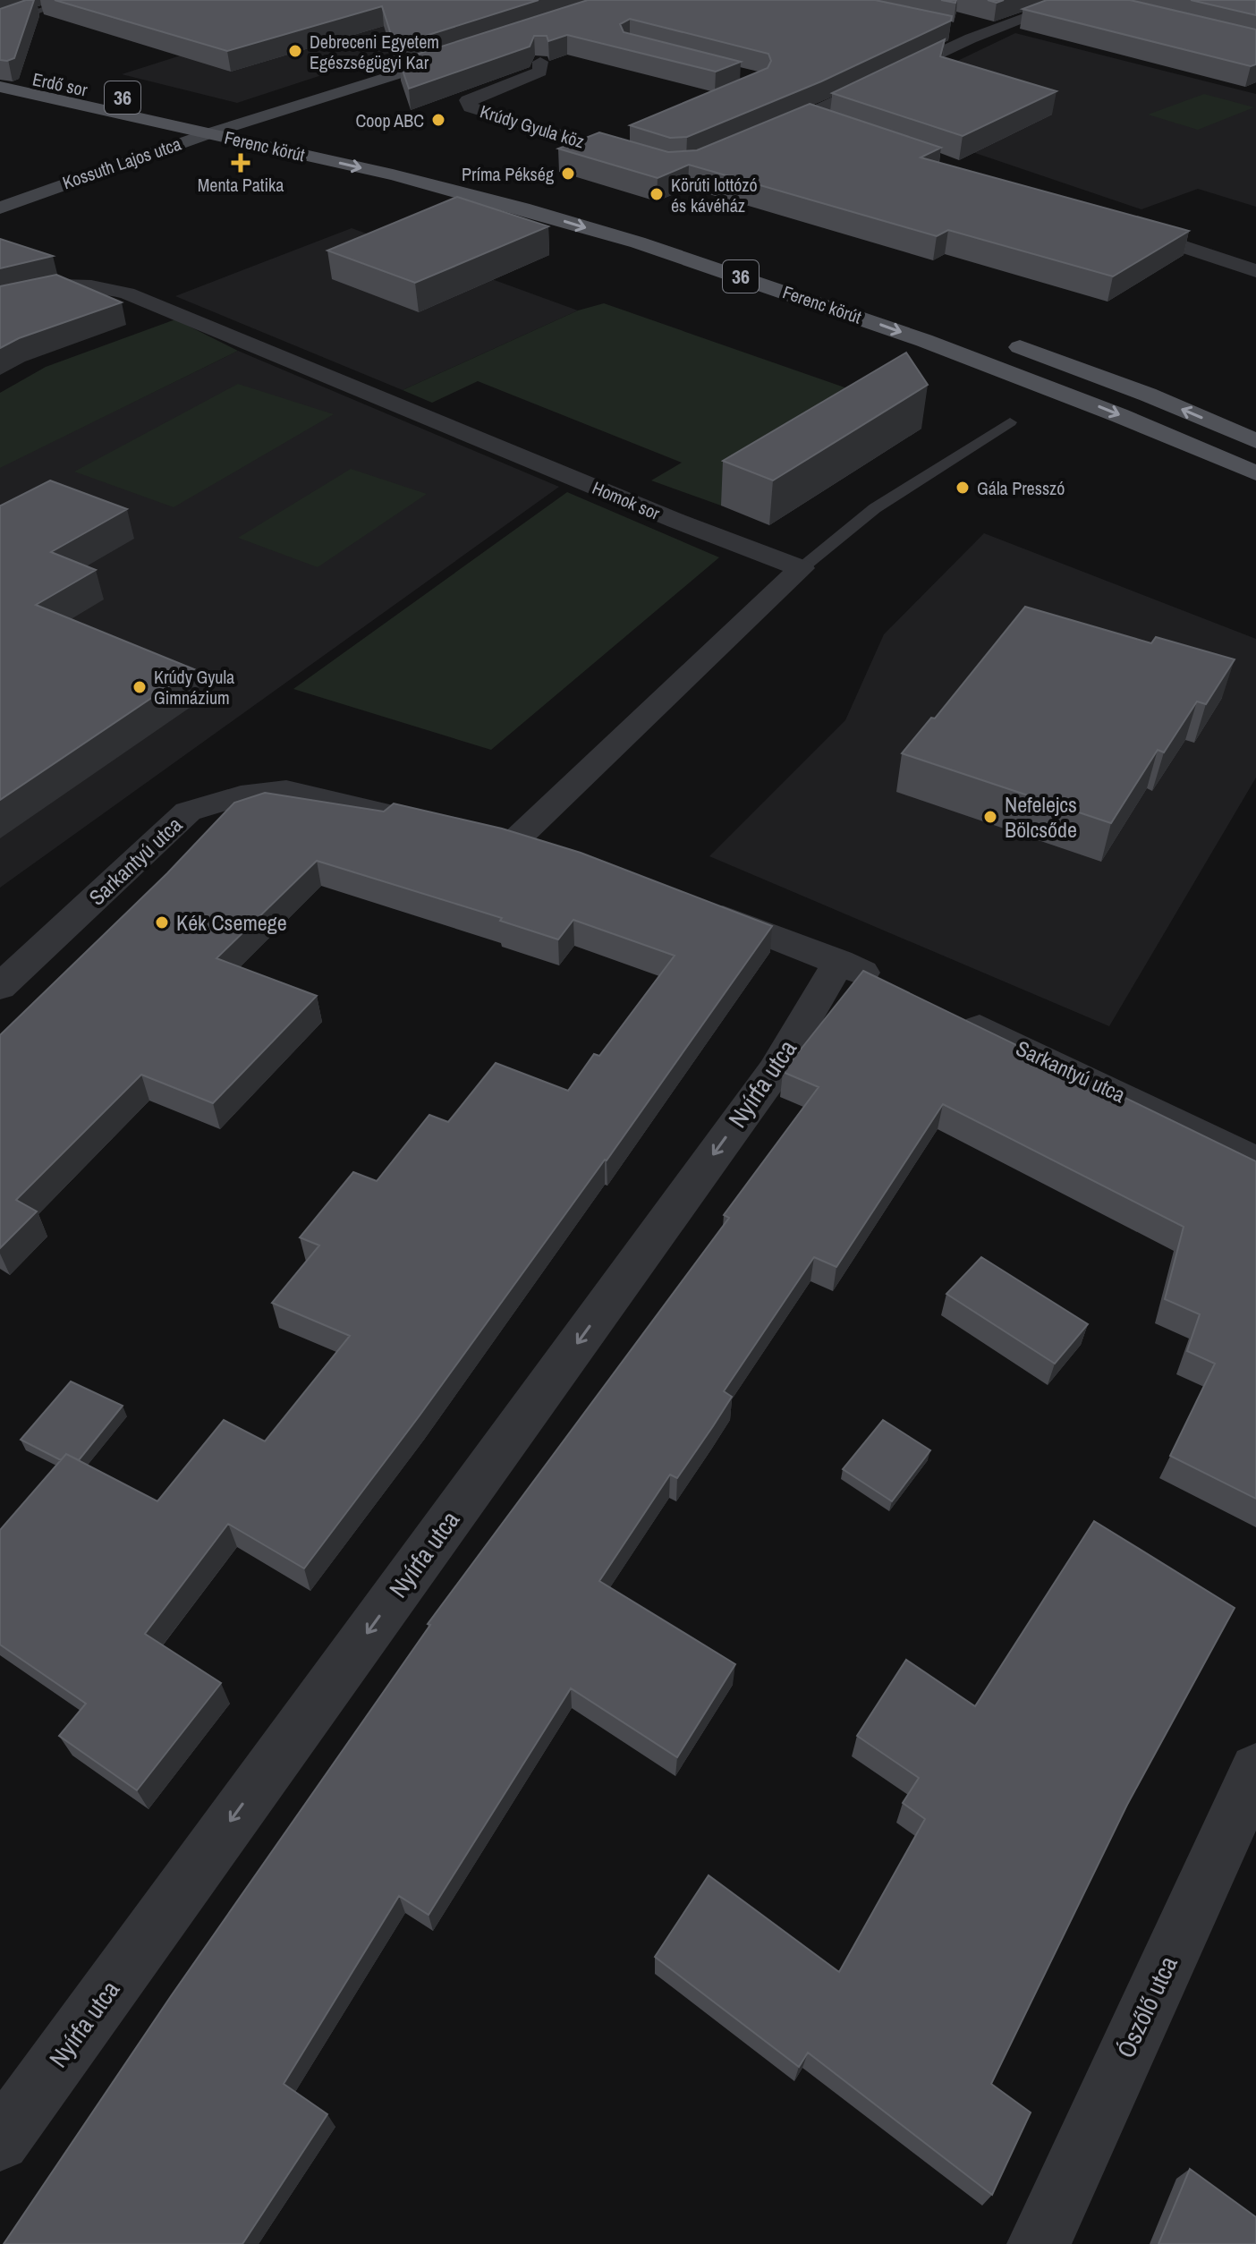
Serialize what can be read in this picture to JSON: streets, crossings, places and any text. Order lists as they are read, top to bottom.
{
  "streets": {
    "main road": [
      "Erdő sor",
      "36",
      "Ferenc körút",
      "Kossuth Lajos utca"
    ],
    "street": [
      "Krúdy Gyula köz",
      "Homok sor",
      "Sarkantyú utca",
      "Nyírfa utca",
      "Ószőlő utca"
    ]
  },
  "crossings": [
    ["Erdő sor", "Ferenc körút"],
    ["Erdő sor", "Kossuth Lajos utca"],
    ["Ferenc körút", "Kossuth Lajos utca"]
  ],
  "one_way": ["Nyírfa utca"],
  "places": {
    "other": [
      "Debreceni Egyetem Egészségügyi Kar",
      "Coop ABC",
      "Príma Pékség",
      "Körúti lottózó és kávéház",
      "Gála Presszó",
      "Krúdy Gyula Gimnázium",
      "Nefelejcs Bölcsőde",
      "Kék Csemege"
    ],
    "health": ["Menta Patika"]
  }
}
